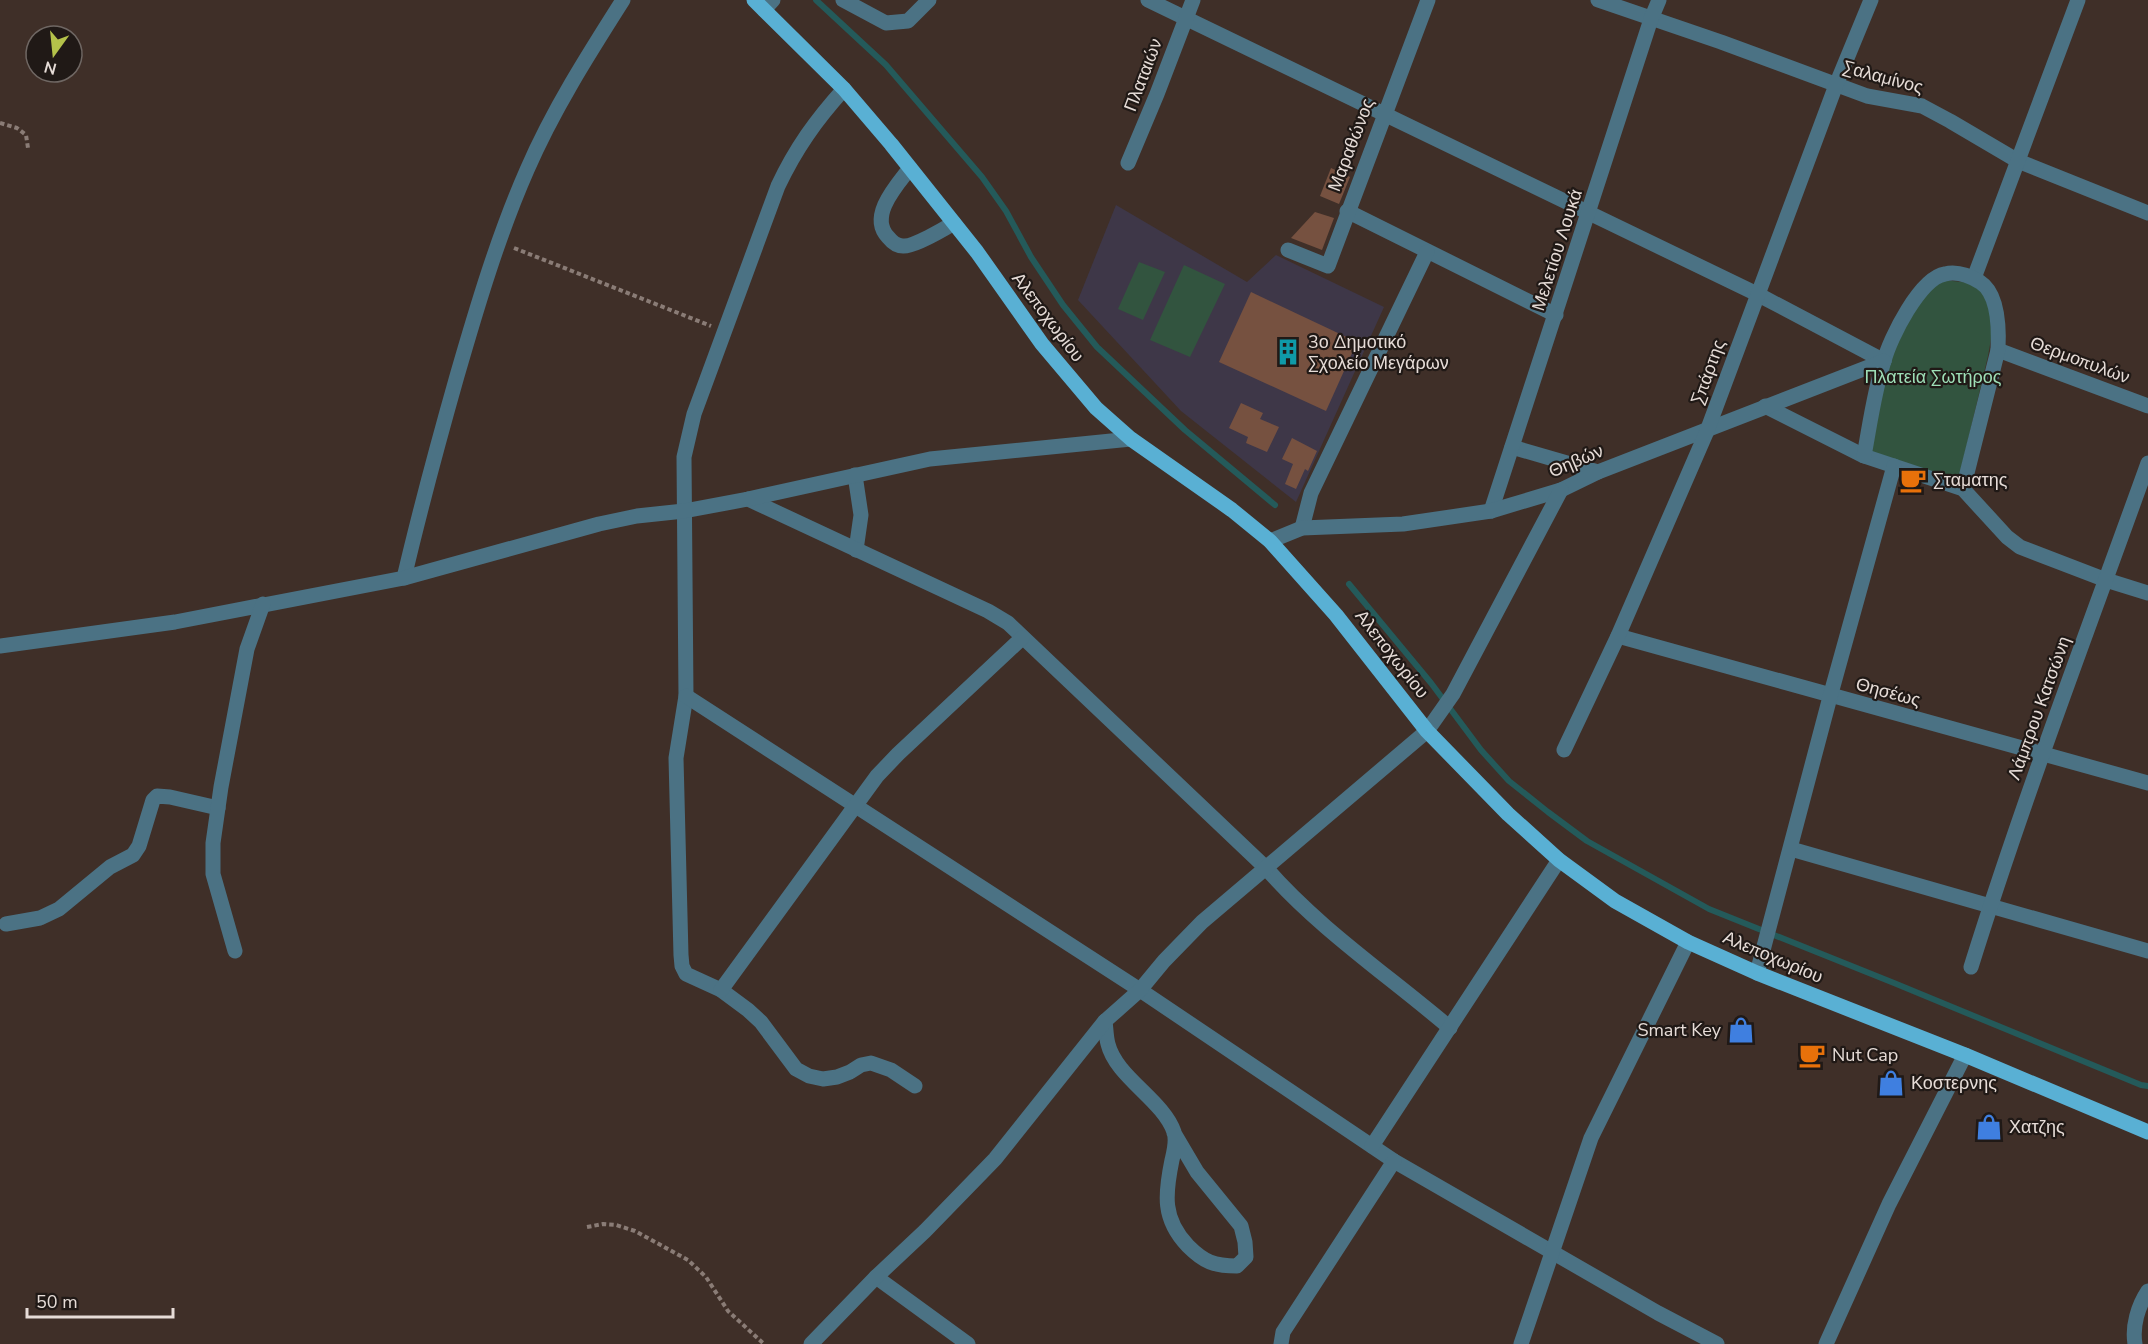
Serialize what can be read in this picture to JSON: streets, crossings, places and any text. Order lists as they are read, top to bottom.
{
  "streets": {
    "main road": ["Αλεποχωρίου"],
    "street": [
      "Πλαταιών",
      "Σαλαμίνος",
      "Μαραθώνος",
      "Μελετίου Λουκά",
      "Θερμοπυλών",
      "Σπάρτης",
      "Θηβών",
      "Θησέως",
      "Λάμπρου Κατσώνη"
    ]
  },
  "crossings": [
    ["Σαλαμίνος", "Μελετίου Λουκά"],
    ["Σαλαμίνος", "Σπάρτης"],
    ["Μελετίου Λουκά", "Θηβών"],
    ["Αλεποχωρίου", "Θηβών"],
    ["Σπάρτης", "Θηβών"],
    ["Σπάρτης", "Θησέως"],
    ["Θησέως", "Λάμπρου Κατσώνη"]
  ],
  "parks": ["Πλατεία Σωτήρος"],
  "places": {
    "building": ["3ο Δημοτικό Σχολείο Μεγάρων"],
    "cafe": ["Σταματης", "Nut Cap"],
    "shop": ["Smart Key", "Κοστερνης", "Χατζης"]
  },
  "scale_bar": "50 m",
  "north": "bottom"
}
